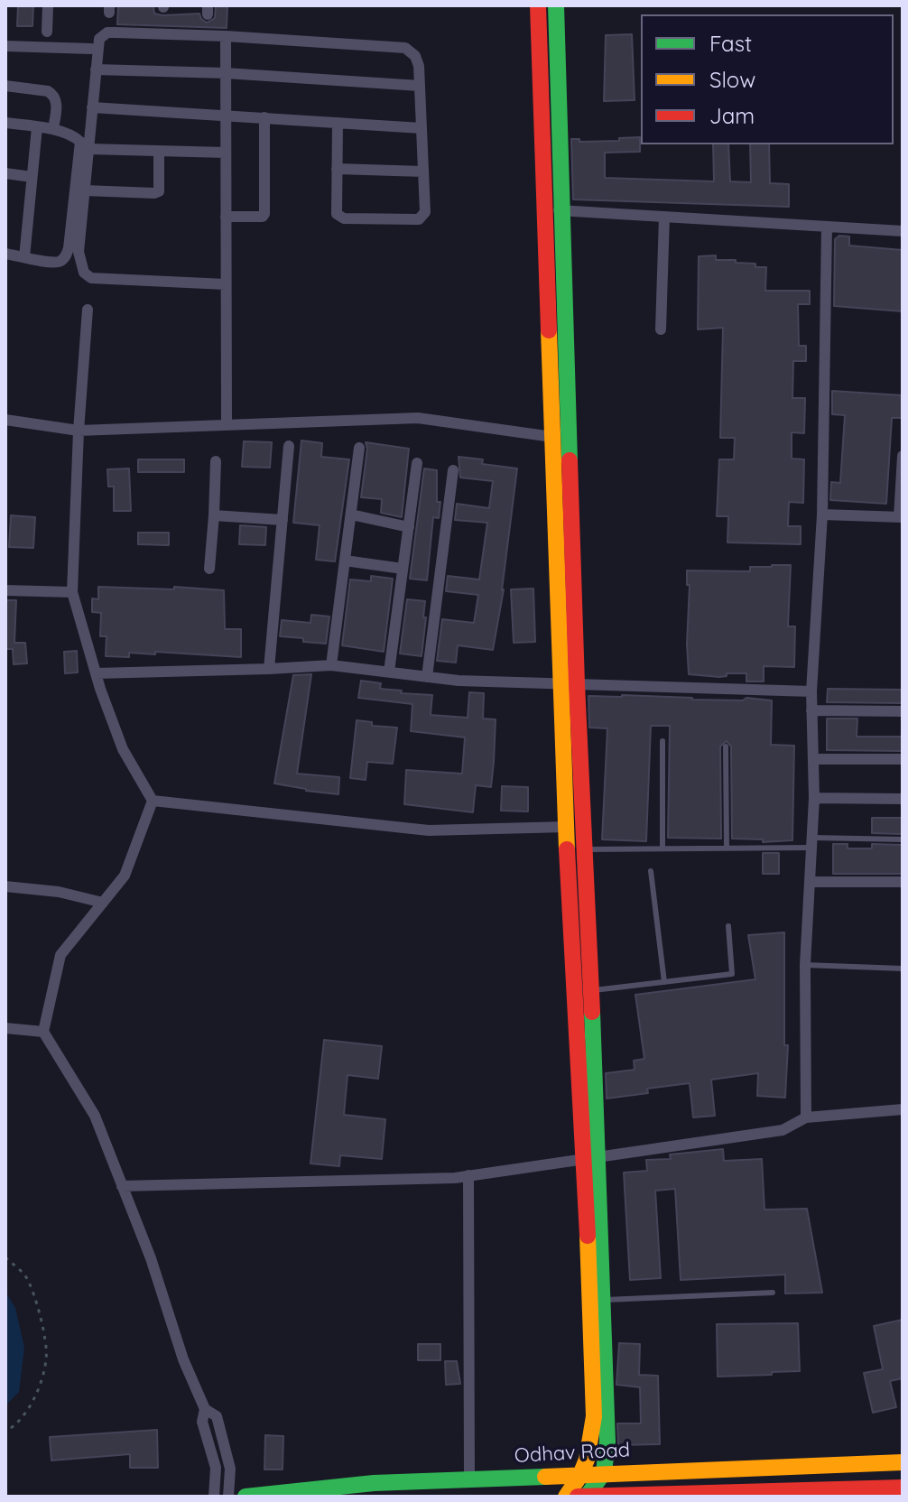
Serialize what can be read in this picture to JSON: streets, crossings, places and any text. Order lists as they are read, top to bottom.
{
  "streets": {
    "street": ["Odhav Road"]
  },
  "legend": ["Fast", "Slow", "Jam"]
}
